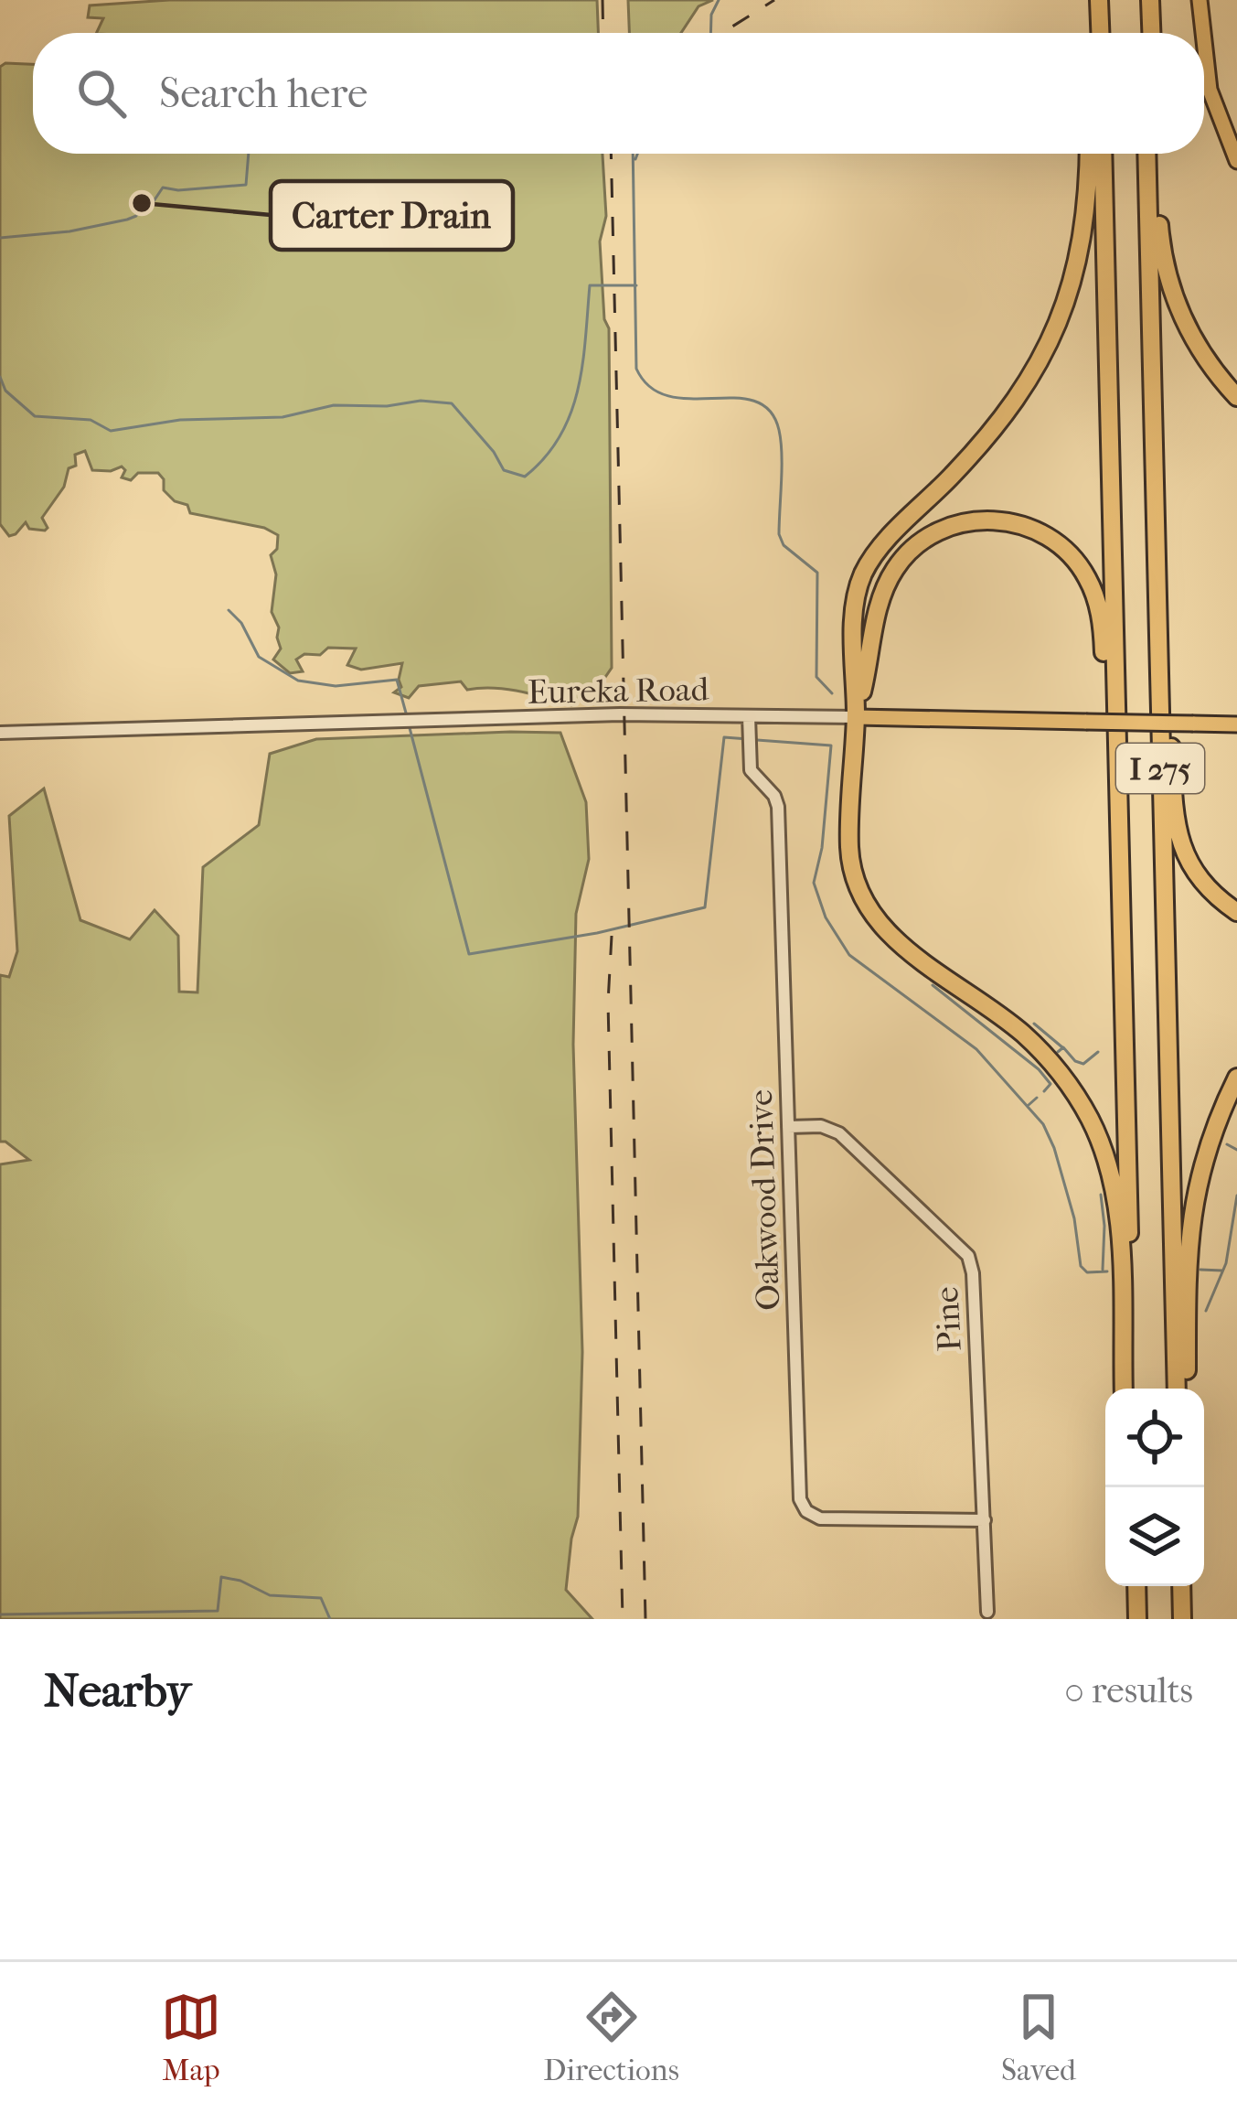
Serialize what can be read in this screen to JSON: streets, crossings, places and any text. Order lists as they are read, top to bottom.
{
  "streets": {
    "highway": ["I 275"],
    "main road": ["Eureka Road"],
    "street": ["Oakwood Drive", "Pine"]
  },
  "crossings": [
    ["Eureka Road", "Oakwood Drive"],
    ["Oakwood Drive", "Pine"]
  ],
  "places": ["Carter Drain"],
  "page": {
    "search": "Search here",
    "heading": ["Nearby", "0 results"],
    "nav": ["Map", "Directions", "Saved"]
  }
}
